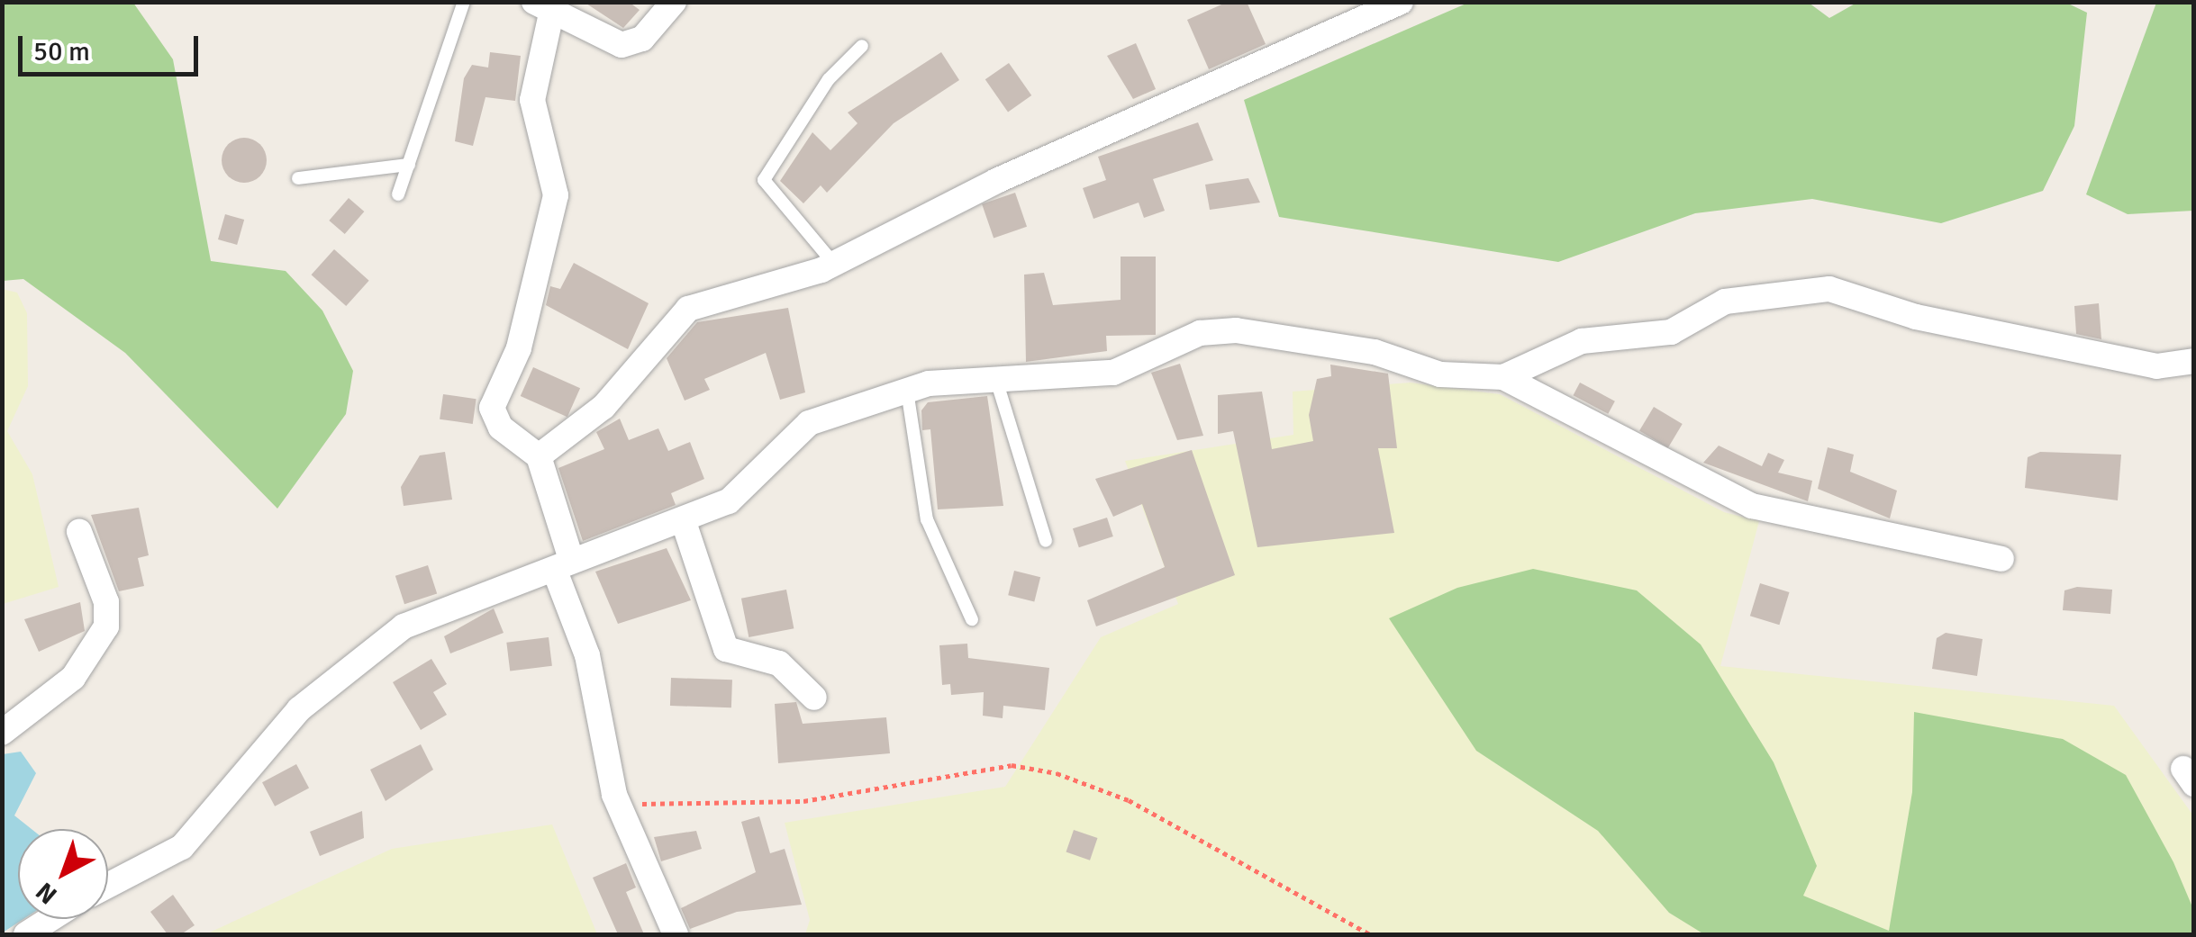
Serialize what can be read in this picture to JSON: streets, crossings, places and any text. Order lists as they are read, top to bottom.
{
  "scale_bar": "50 m",
  "north": "bottom left"
}
